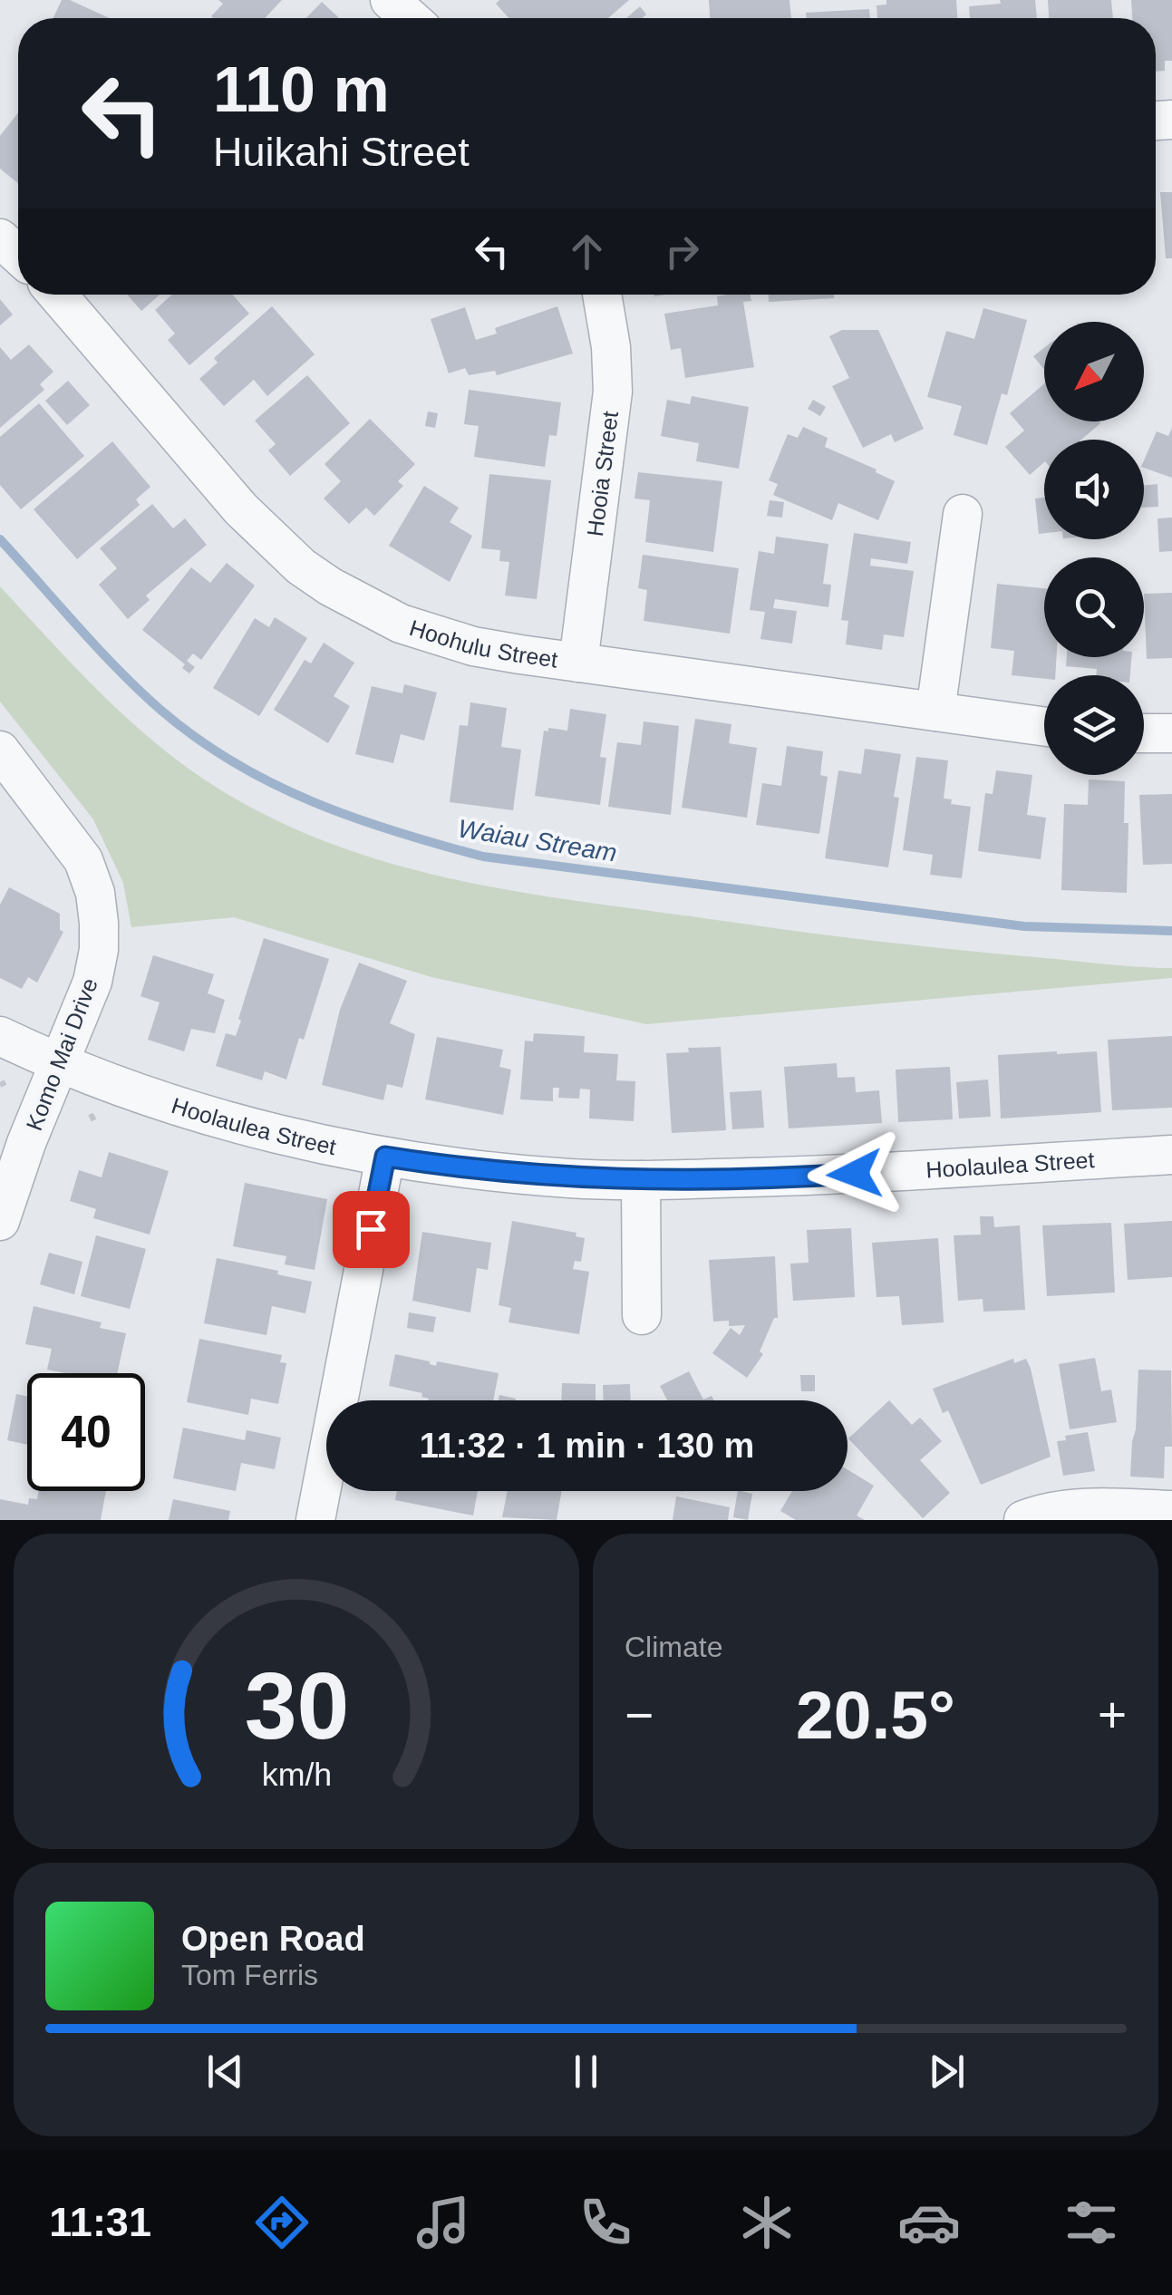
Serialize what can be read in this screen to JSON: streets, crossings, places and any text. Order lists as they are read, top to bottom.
{
  "streets": {
    "street": [
      "Hooia Street",
      "Hoohulu Street",
      "Komo Mai Drive",
      "Hoolaulea Street"
    ]
  },
  "crossings": [
    ["Hooia Street", "Hoohulu Street"],
    ["Komo Mai Drive", "Hoolaulea Street"]
  ],
  "water": ["Waiau Stream"],
  "north": "bottom left",
  "page": {
    "turn": ["110 m", "Huikahi Street"],
    "limit": "40",
    "trip": "11:32 · 1 min · 130 m",
    "tile": "Climate",
    "heat": ["−", "20.5°", "+"],
    "song": ["Open Road", "Tom Ferris"],
    "tabs": "11:31",
    "gauge": ["30", "km/h"]
  }
}
